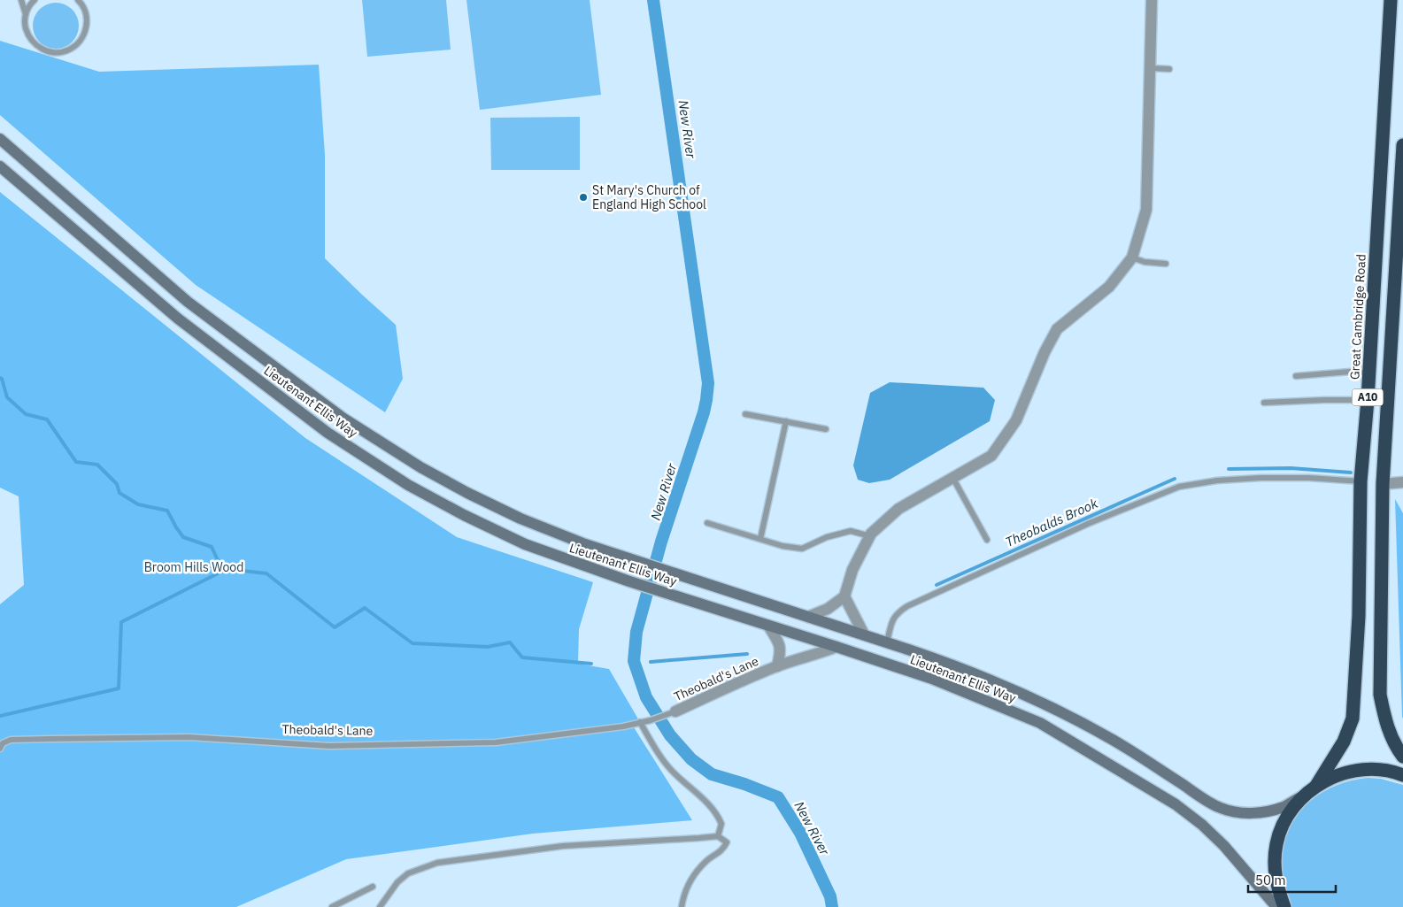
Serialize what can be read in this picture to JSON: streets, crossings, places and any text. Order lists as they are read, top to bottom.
{
  "streets": {
    "highway": ["Great Cambridge Road", "A10"],
    "main road": ["Lieutenant Ellis Way"],
    "street": ["Theobald's Lane"]
  },
  "crossings": [
    ["Lieutenant Ellis Way", "Theobald's Lane"]
  ],
  "water": ["New River", "Theobalds Brook"],
  "parks": ["Broom Hills Wood"],
  "places": ["St Mary's Church of England High School"],
  "scale_bar": "50 m"
}
